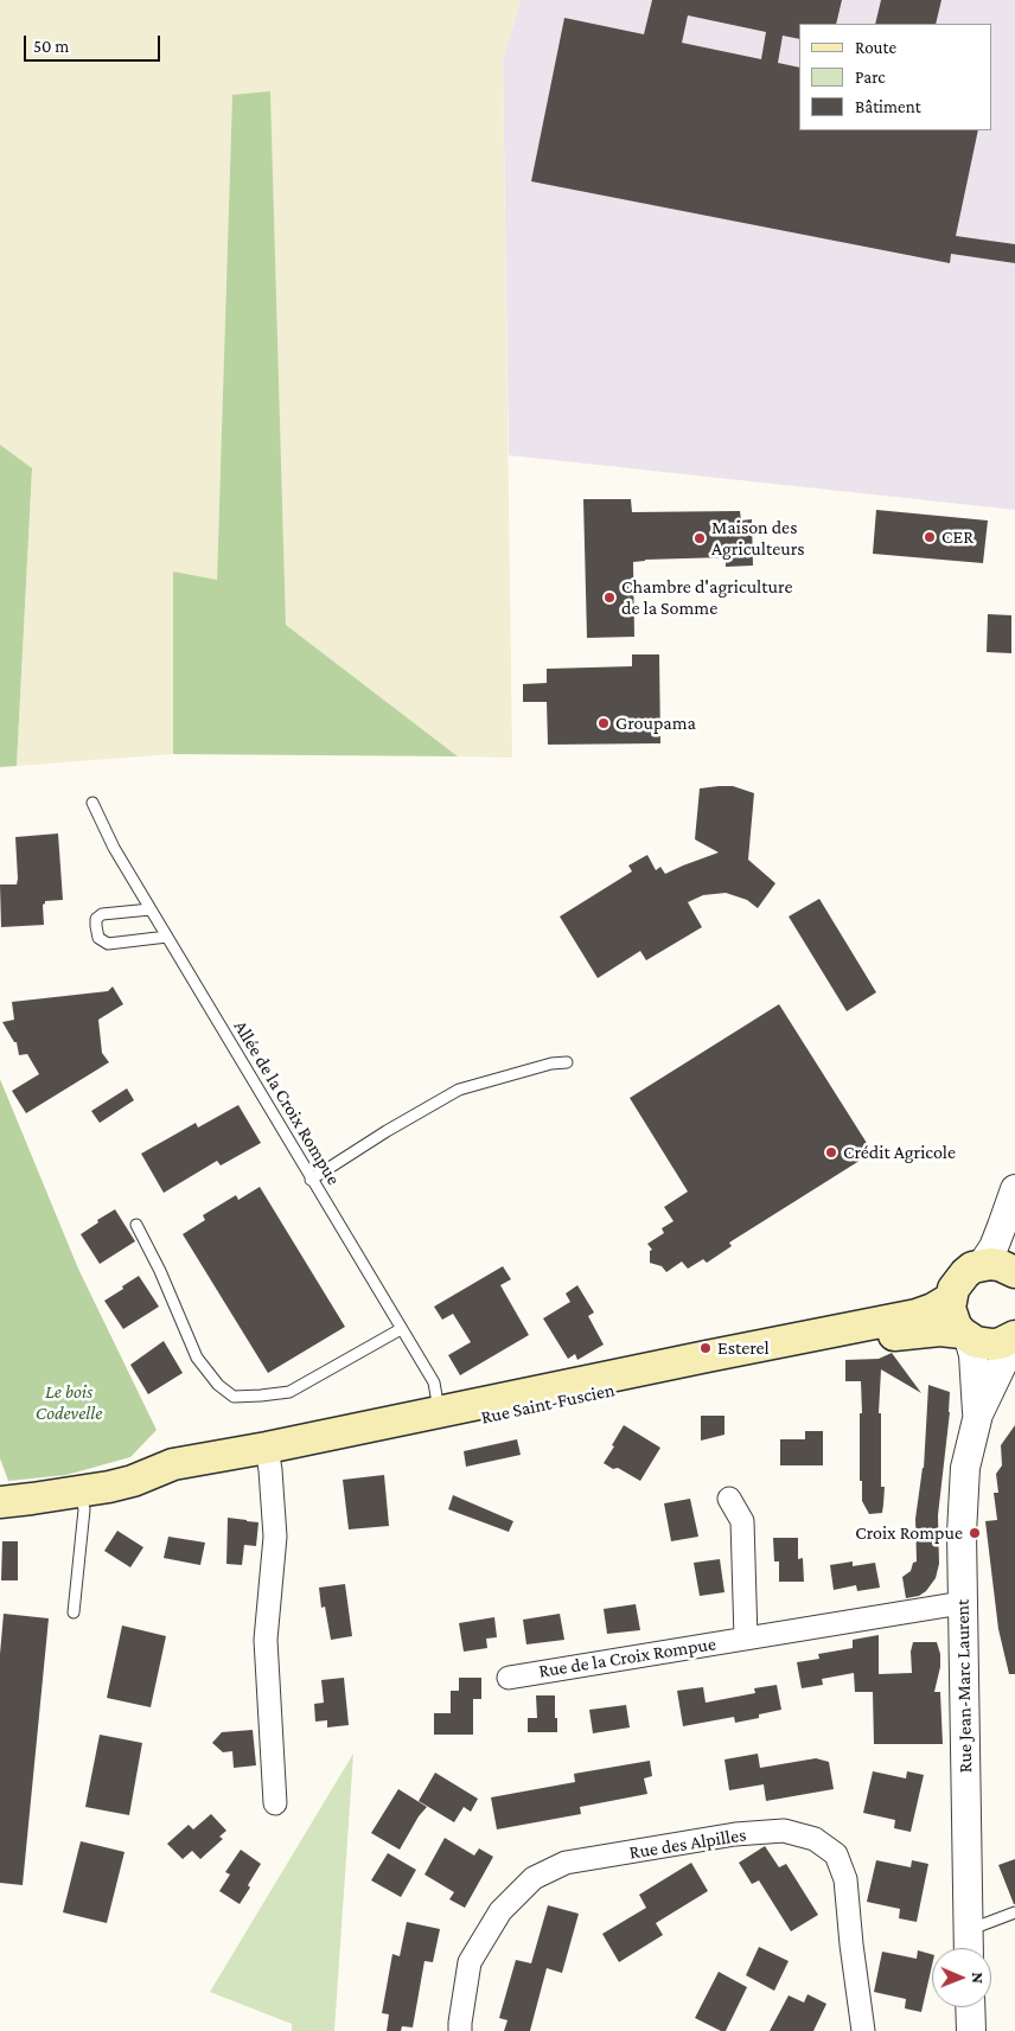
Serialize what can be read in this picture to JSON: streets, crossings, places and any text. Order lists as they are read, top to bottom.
{
  "streets": {
    "main road": ["Rue Saint-Fuscien"],
    "street": ["Rue de la Croix Rompue", "Rue Jean-Marc Laurent", "Rue des Alpilles"],
    "lane": ["Allée de la Croix Rompue"]
  },
  "crossings": [
    ["Allée de la Croix Rompue", "Rue Saint-Fuscien"],
    ["Rue Saint-Fuscien", "Rue Jean-Marc Laurent"],
    ["Rue de la Croix Rompue", "Rue Jean-Marc Laurent"]
  ],
  "parks": ["Le bois Codevelle"],
  "places": [
    "CER",
    "Maison des Agriculteurs",
    "Chambre d'agriculture de la Somme",
    "Groupama",
    "Crédit Agricole",
    "Esterel",
    "Croix Rompue"
  ],
  "legend": ["Route", "Parc", "Bâtiment"],
  "scale_bar": "50 m",
  "north": "right"
}
